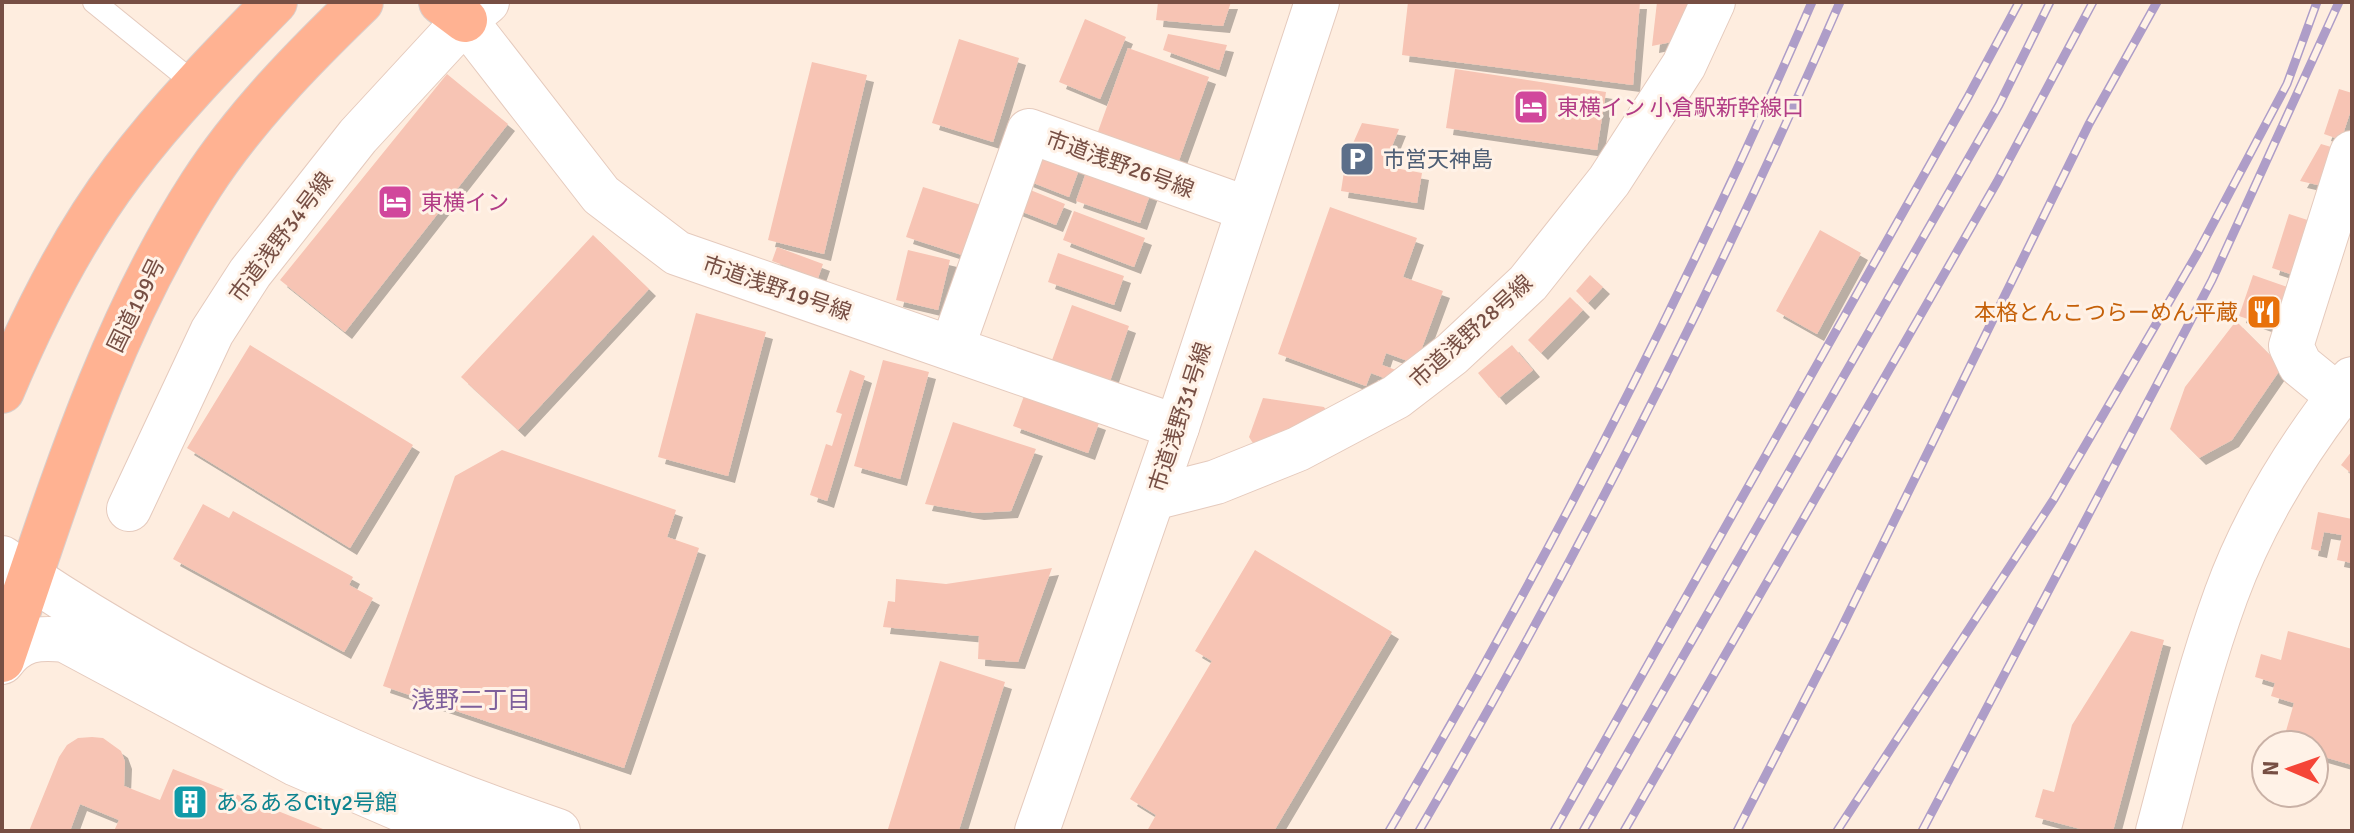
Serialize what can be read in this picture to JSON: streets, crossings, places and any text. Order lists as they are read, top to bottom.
{
  "streets": {
    "highway": ["国道199号"],
    "street": [
      "市道浅野26号線",
      "市道浅野34号線",
      "市道浅野19号線",
      "市道浅野28号線",
      "市道浅野31号線"
    ]
  },
  "crossings": [
    ["市道浅野26号線", "市道浅野19号線"],
    ["市道浅野26号線", "市道浅野31号線"],
    ["市道浅野34号線", "市道浅野19号線"],
    ["市道浅野19号線", "市道浅野31号線"],
    ["市道浅野28号線", "市道浅野31号線"]
  ],
  "districts": ["浅野二丁目"],
  "places": {
    "hotel": ["東横イン 小倉駅新幹線口", "東横イン"],
    "parking": ["市営天神島"],
    "restaurant": ["本格とんこつらーめん平蔵"],
    "building": ["あるあるCity2号館"]
  },
  "north": "left"
}
